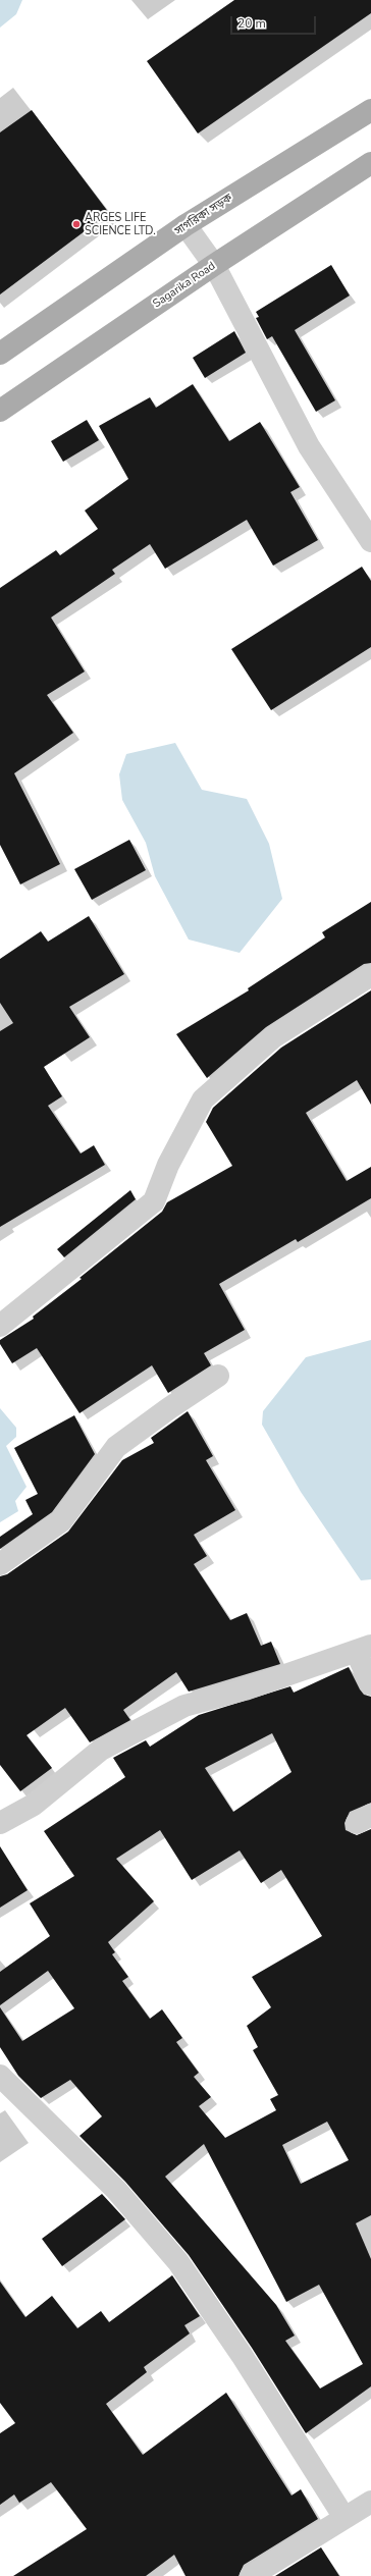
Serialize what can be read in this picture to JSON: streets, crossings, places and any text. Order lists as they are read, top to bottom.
{
  "streets": {
    "main road": ["সাগরিকা সড়ক", "Sagarika Road"]
  },
  "places": ["ARGES LIFE SCIENCE LTD."],
  "scale_bar": "20 m"
}
